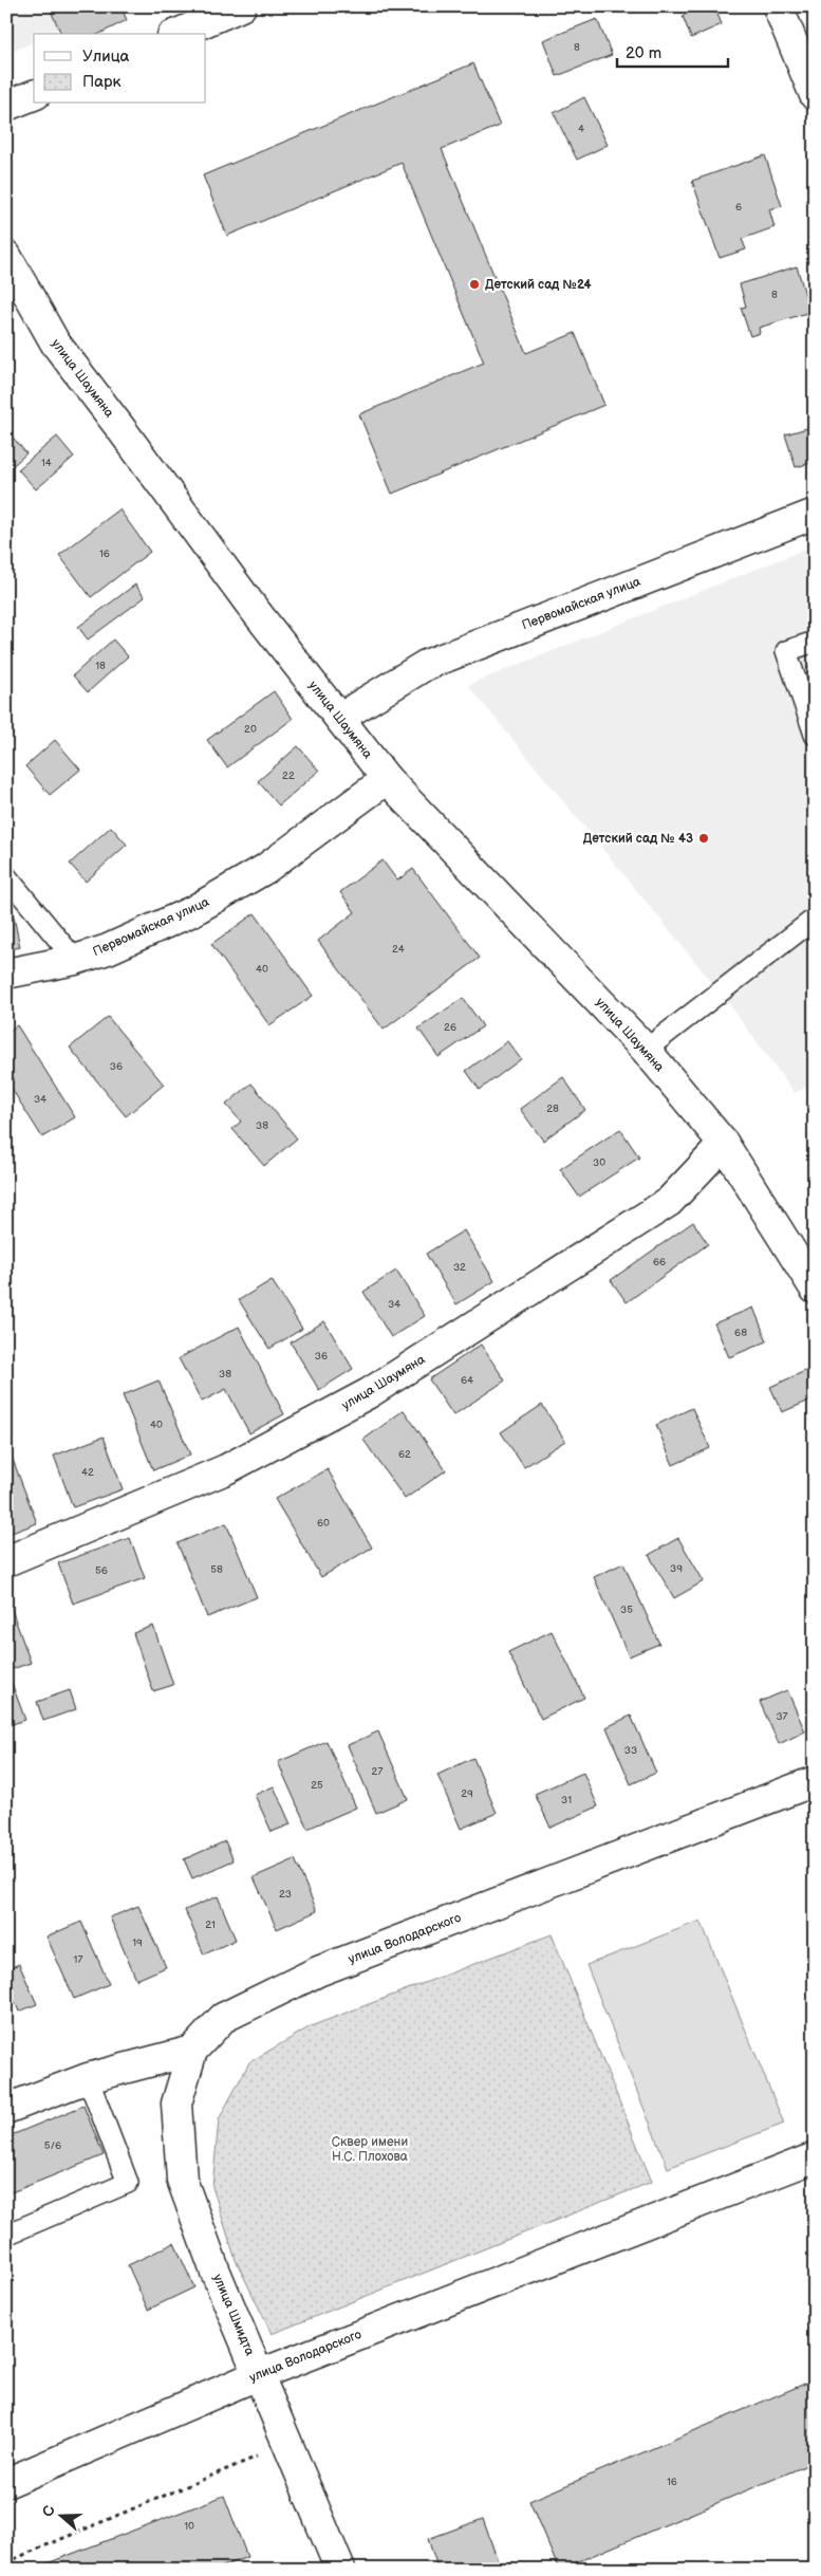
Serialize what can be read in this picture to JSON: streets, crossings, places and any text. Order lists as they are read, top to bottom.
{
  "streets": {
    "main road": [
      "улица Шаумяна",
      "Первомайская улица",
      "улица Володарского",
      "улица Шмидта"
    ]
  },
  "crossings": [
    ["улица Шаумяна", "Первомайская улица"],
    ["улица Володарского", "улица Шмидта"]
  ],
  "parks": ["Сквер имени Н.С. Плохова"],
  "places": ["Детский сад №24", "Детский сад № 43"],
  "house_numbers": [
    "8",
    "4",
    "6",
    "8",
    "14",
    "16",
    "18",
    "20",
    "22",
    "24",
    "40",
    "26",
    "36",
    "34",
    "28",
    "38",
    "30",
    "66",
    "32",
    "34",
    "68",
    "36",
    "38",
    "64",
    "40",
    "62",
    "42",
    "60",
    "39",
    "58",
    "56",
    "35",
    "37",
    "33",
    "27",
    "25",
    "29",
    "31",
    "23",
    "21",
    "19",
    "17",
    "5/6",
    "16",
    "10"
  ],
  "legend": ["Улица", "Парк"],
  "scale_bar": "20 m",
  "north": "left"
}
